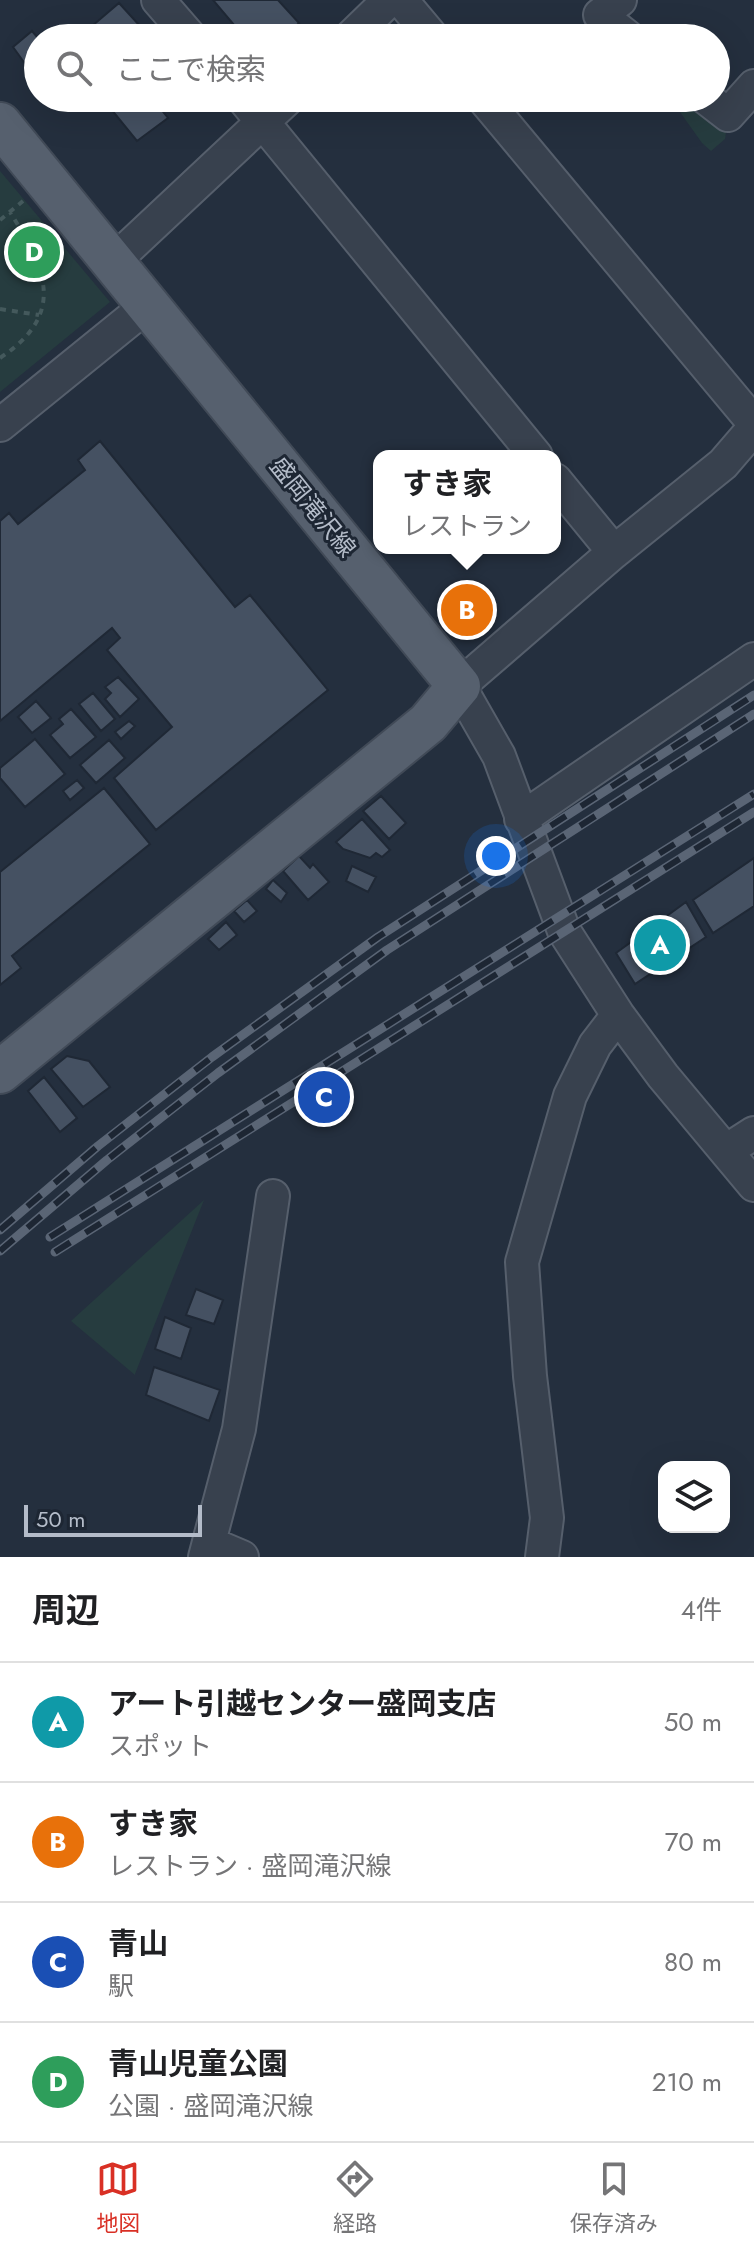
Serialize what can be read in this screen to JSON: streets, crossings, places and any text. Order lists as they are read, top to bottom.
{
  "streets": {
    "main road": ["盛岡滝沢線"]
  },
  "scale_bar": "50 m",
  "page": {
    "search": "ここで検索",
    "pins": [
      "D",
      "B",
      "A",
      "C"
    ],
    "popup": ["すき家", "レストラン"],
    "scale": "50 m",
    "heading": ["周辺", "4件"],
    "list": [
      {
        "mark": "A",
        "name": "アート引越センター盛岡支店",
        "note": "スポット",
        "value": "50 m"
      },
      {
        "mark": "B",
        "name": "すき家",
        "note": "レストラン · 盛岡滝沢線",
        "value": "70 m"
      },
      {
        "mark": "C",
        "name": "青山",
        "note": "駅",
        "value": "80 m"
      },
      {
        "mark": "D",
        "name": "青山児童公園",
        "note": "公園 · 盛岡滝沢線",
        "value": "210 m"
      }
    ],
    "nav": ["地図", "経路", "保存済み"]
  }
}
